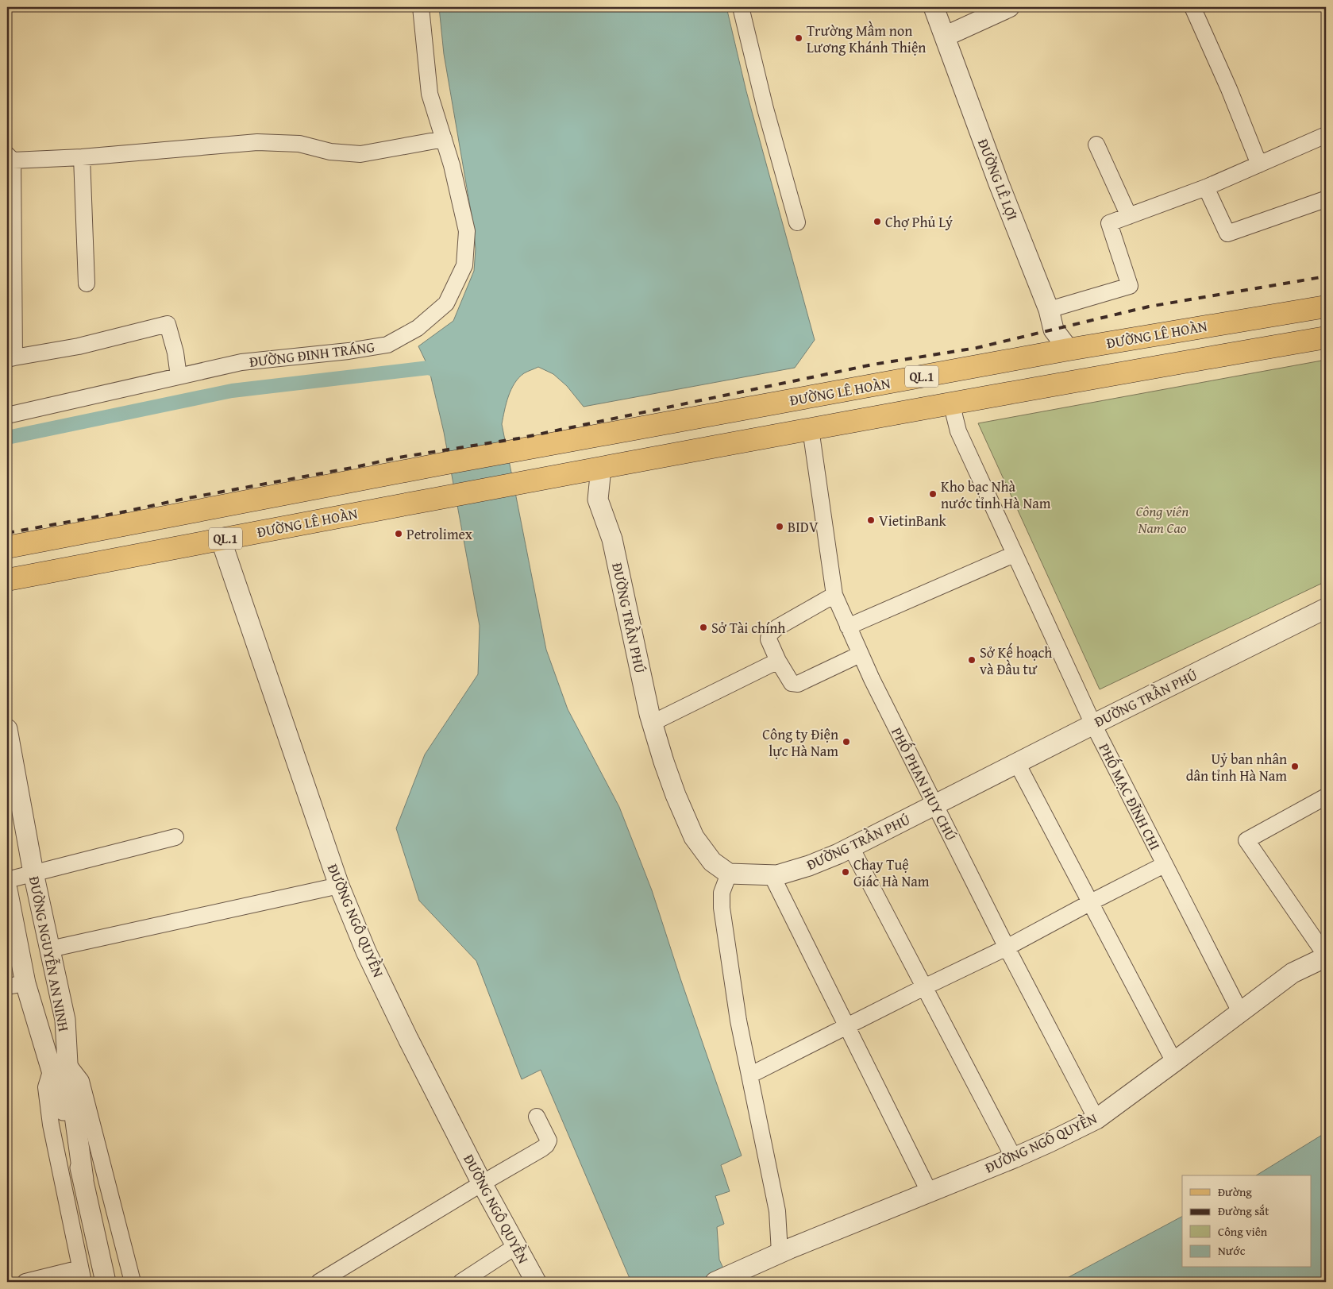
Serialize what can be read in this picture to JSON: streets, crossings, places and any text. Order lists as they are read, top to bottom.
{
  "streets": {
    "main road": ["ĐƯỜNG LÊ HOÀN", "QL.1"],
    "street": [
      "ĐƯỜNG LÊ LỢI",
      "ĐƯỜNG ĐINH TRÁNG",
      "ĐƯỜNG TRẦN PHÚ",
      "PHỐ PHAN HUY CHÚ",
      "PHỐ MẠC ĐĨNH CHI",
      "ĐƯỜNG NGÔ QUYỀN",
      "ĐƯỜNG NGUYỄN AN NINH"
    ]
  },
  "crossings": [
    ["ĐƯỜNG LÊ LỢI", "ĐƯỜNG LÊ HOÀN"],
    ["ĐƯỜNG LÊ HOÀN", "QL.1"],
    ["ĐƯỜNG LÊ HOÀN", "ĐƯỜNG TRẦN PHÚ"],
    ["ĐƯỜNG LÊ HOÀN", "ĐƯỜNG NGÔ QUYỀN"],
    ["QL.1", "ĐƯỜNG TRẦN PHÚ"],
    ["QL.1", "PHỐ PHAN HUY CHÚ"],
    ["QL.1", "PHỐ MẠC ĐĨNH CHI"],
    ["ĐƯỜNG TRẦN PHÚ", "PHỐ PHAN HUY CHÚ"],
    ["ĐƯỜNG TRẦN PHÚ", "PHỐ MẠC ĐĨNH CHI"],
    ["PHỐ PHAN HUY CHÚ", "ĐƯỜNG NGÔ QUYỀN"],
    ["PHỐ MẠC ĐĨNH CHI", "ĐƯỜNG NGÔ QUYỀN"]
  ],
  "parks": ["Công viên Nam Cao"],
  "places": [
    "Trường Mầm non Lương Khánh Thiện",
    "Chợ Phủ Lý",
    "Kho bạc Nhà nước tỉnh Hà Nam",
    "VietinBank",
    "BIDV",
    "Petrolimex",
    "Sở Tài chính",
    "Sở Kế hoạch và Đầu tư",
    "Công ty Điện lực Hà Nam",
    "Uỷ ban nhân dân tỉnh Hà Nam",
    "Chay Tuệ Giác Hà Nam"
  ],
  "legend": [
    "Đường",
    "Đường sắt",
    "Công viên",
    "Nước"
  ]
}
